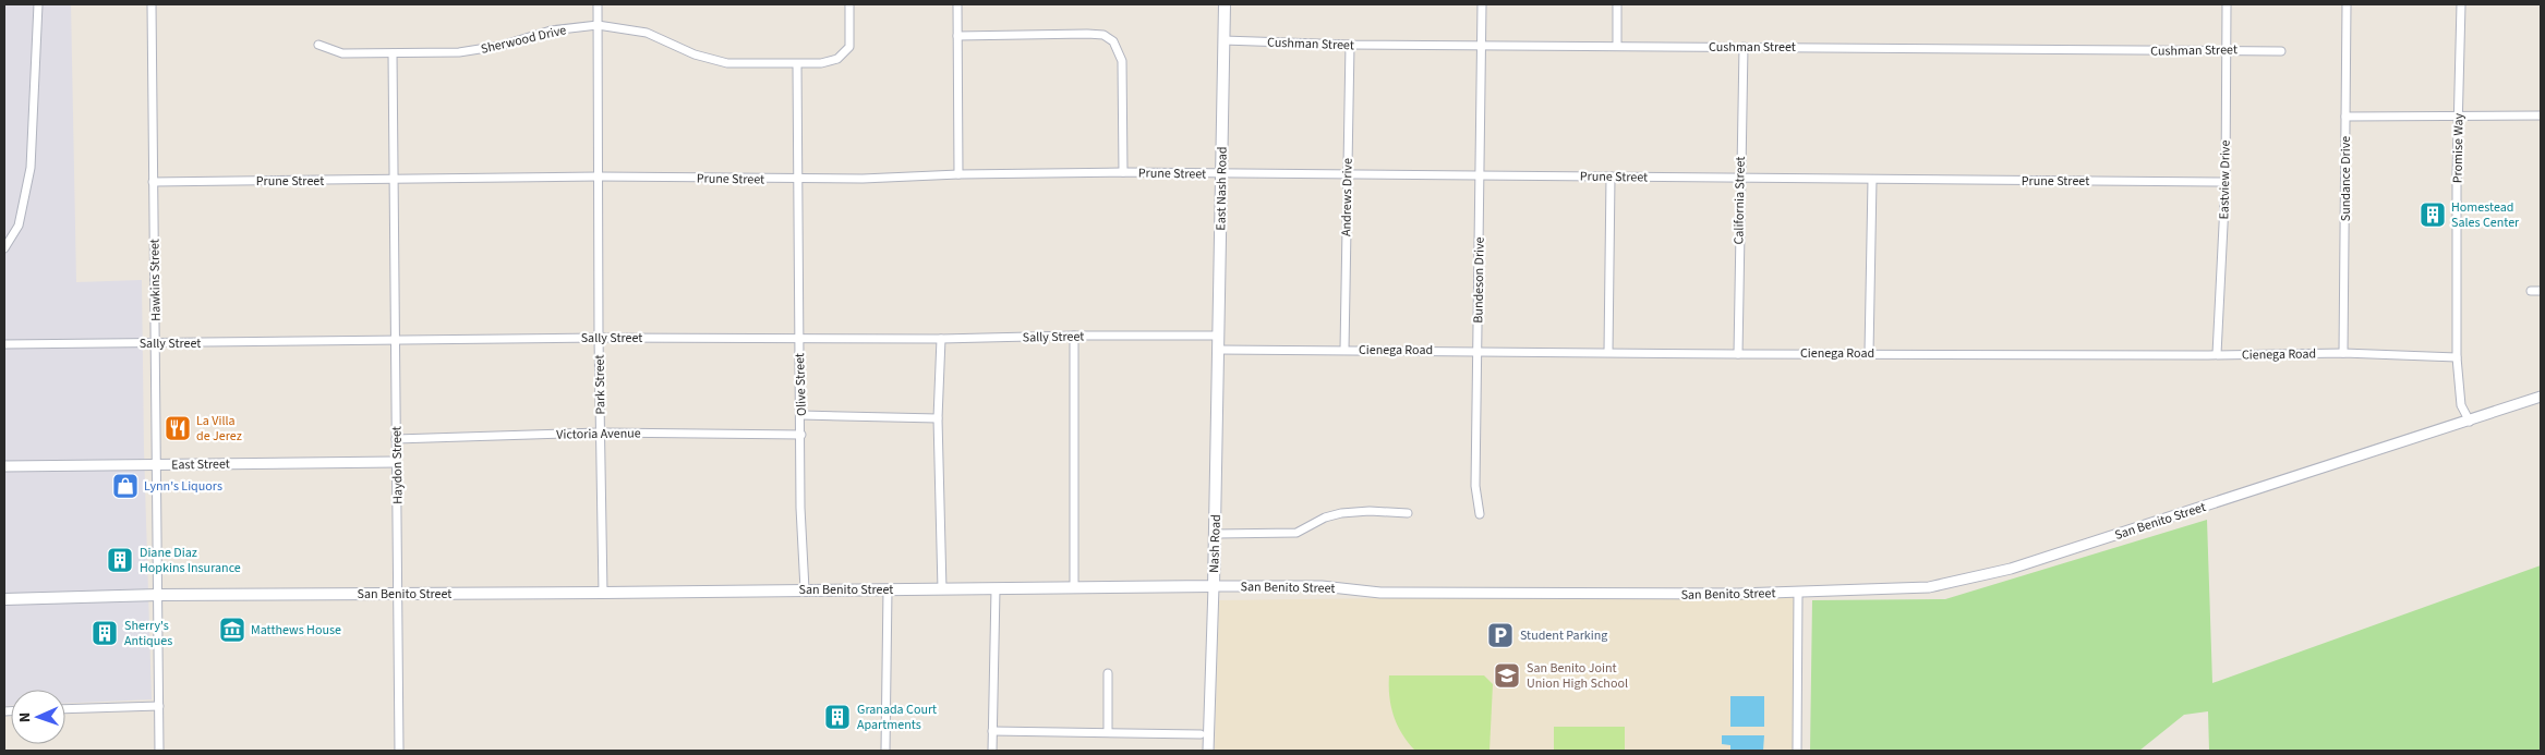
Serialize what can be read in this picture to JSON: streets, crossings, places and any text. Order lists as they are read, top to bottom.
{
  "streets": {
    "main road": ["East Nash Road", "San Benito Street", "Nash Road"],
    "street": [
      "Sherwood Drive",
      "Cushman Street",
      "Promise Way",
      "Prune Street",
      "Sundance Drive",
      "Eastview Drive",
      "Andrews Drive",
      "California Street",
      "Hawkins Street",
      "Bundeson Drive",
      "Sally Street",
      "Cienega Road",
      "Park Street",
      "Olive Street",
      "Victoria Avenue",
      "East Street",
      "Haydon Street"
    ]
  },
  "crossings": [
    ["Sherwood Drive", "Park Street"],
    ["Sherwood Drive", "Olive Street"],
    ["Sherwood Drive", "Haydon Street"],
    ["Cushman Street", "Eastview Drive"],
    ["Cushman Street", "East Nash Road"],
    ["Cushman Street", "Andrews Drive"],
    ["Cushman Street", "California Street"],
    ["Cushman Street", "Bundeson Drive"],
    ["Promise Way", "Cienega Road"],
    ["Promise Way", "San Benito Street"],
    ["Prune Street", "Eastview Drive"],
    ["Prune Street", "East Nash Road"],
    ["Prune Street", "Andrews Drive"],
    ["Prune Street", "California Street"],
    ["Prune Street", "Hawkins Street"],
    ["Prune Street", "Bundeson Drive"],
    ["Prune Street", "Park Street"],
    ["Prune Street", "Olive Street"],
    ["Prune Street", "Haydon Street"],
    ["Sundance Drive", "Cienega Road"],
    ["Eastview Drive", "Cienega Road"],
    ["East Nash Road", "Sally Street"],
    ["East Nash Road", "Nash Road"],
    ["Andrews Drive", "Cienega Road"],
    ["California Street", "Cienega Road"],
    ["Hawkins Street", "Sally Street"],
    ["Hawkins Street", "East Street"],
    ["Hawkins Street", "San Benito Street"],
    ["Bundeson Drive", "Cienega Road"],
    ["Sally Street", "Park Street"],
    ["Sally Street", "Olive Street"],
    ["Sally Street", "Haydon Street"],
    ["Sally Street", "Nash Road"],
    ["Cienega Road", "Nash Road"],
    ["Park Street", "Victoria Avenue"],
    ["Park Street", "San Benito Street"],
    ["Olive Street", "Victoria Avenue"],
    ["Olive Street", "San Benito Street"],
    ["Victoria Avenue", "Haydon Street"],
    ["East Street", "Haydon Street"],
    ["Haydon Street", "San Benito Street"],
    ["San Benito Street", "Nash Road"]
  ],
  "places": {
    "building": [
      "Homestead Sales Center",
      "Diane Diaz Hopkins Insurance",
      "Sherry's Antiques",
      "Granada Court Apartments"
    ],
    "restaurant": ["La Villa de Jerez"],
    "shop": ["Lynn's Liquors"],
    "museum": ["Matthews House"],
    "parking": ["Student Parking"],
    "school or university": ["San Benito Joint Union High School"]
  },
  "north": "left"
}
